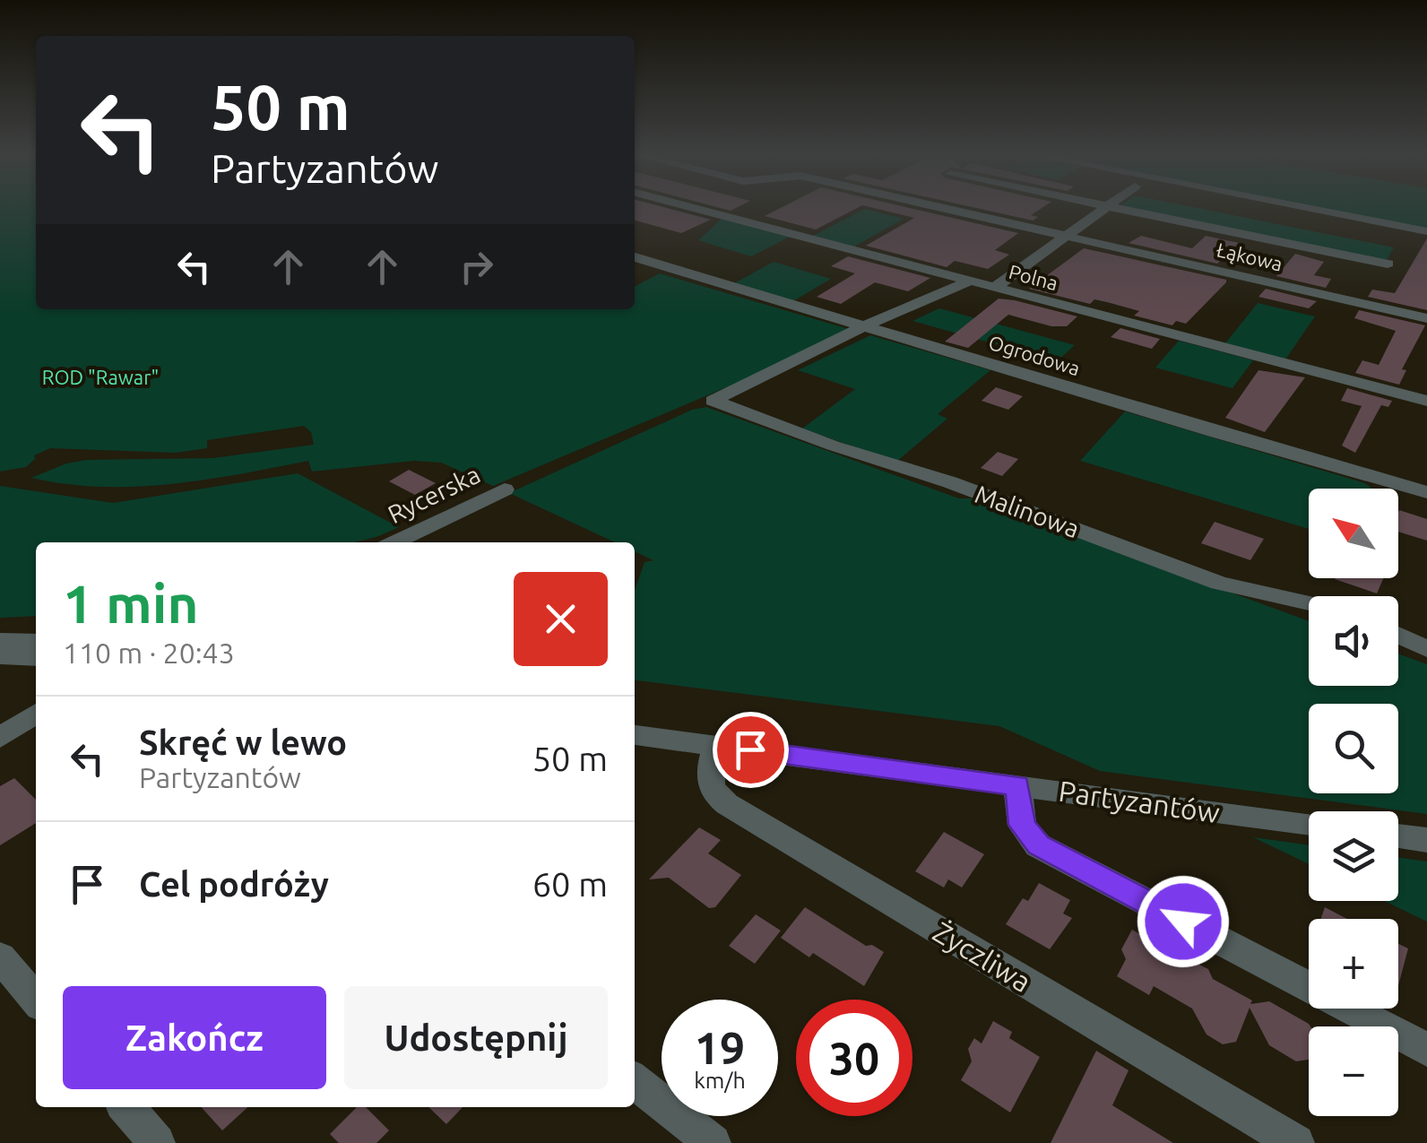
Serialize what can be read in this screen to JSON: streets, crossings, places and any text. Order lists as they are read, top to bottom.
{
  "streets": {
    "street": [
      "Łąkowa",
      "Polna",
      "Ogrodowa",
      "Rycerska",
      "Malinowa",
      "Partyzantów",
      "Życzliwa"
    ]
  },
  "crossings": [
    ["Ogrodowa", "Malinowa"],
    ["Partyzantów", "Życzliwa"]
  ],
  "parks": ["ROD \"Rawar\""],
  "north": "top left",
  "page": {
    "turn": ["50 m", "Partyzantów"],
    "map_buttons": ["+", "−"],
    "heading": ["1 min", "110 m · 20:43"],
    "list": [
      {
        "name": "Skręć w lewo",
        "note": "Partyzantów",
        "value": "50 m"
      },
      {
        "name": "Cel podróży",
        "value": "60 m"
      }
    ],
    "buttons": ["Zakończ", "Udostępnij"],
    "speed": "19 km/h",
    "limit": "30"
  }
}
